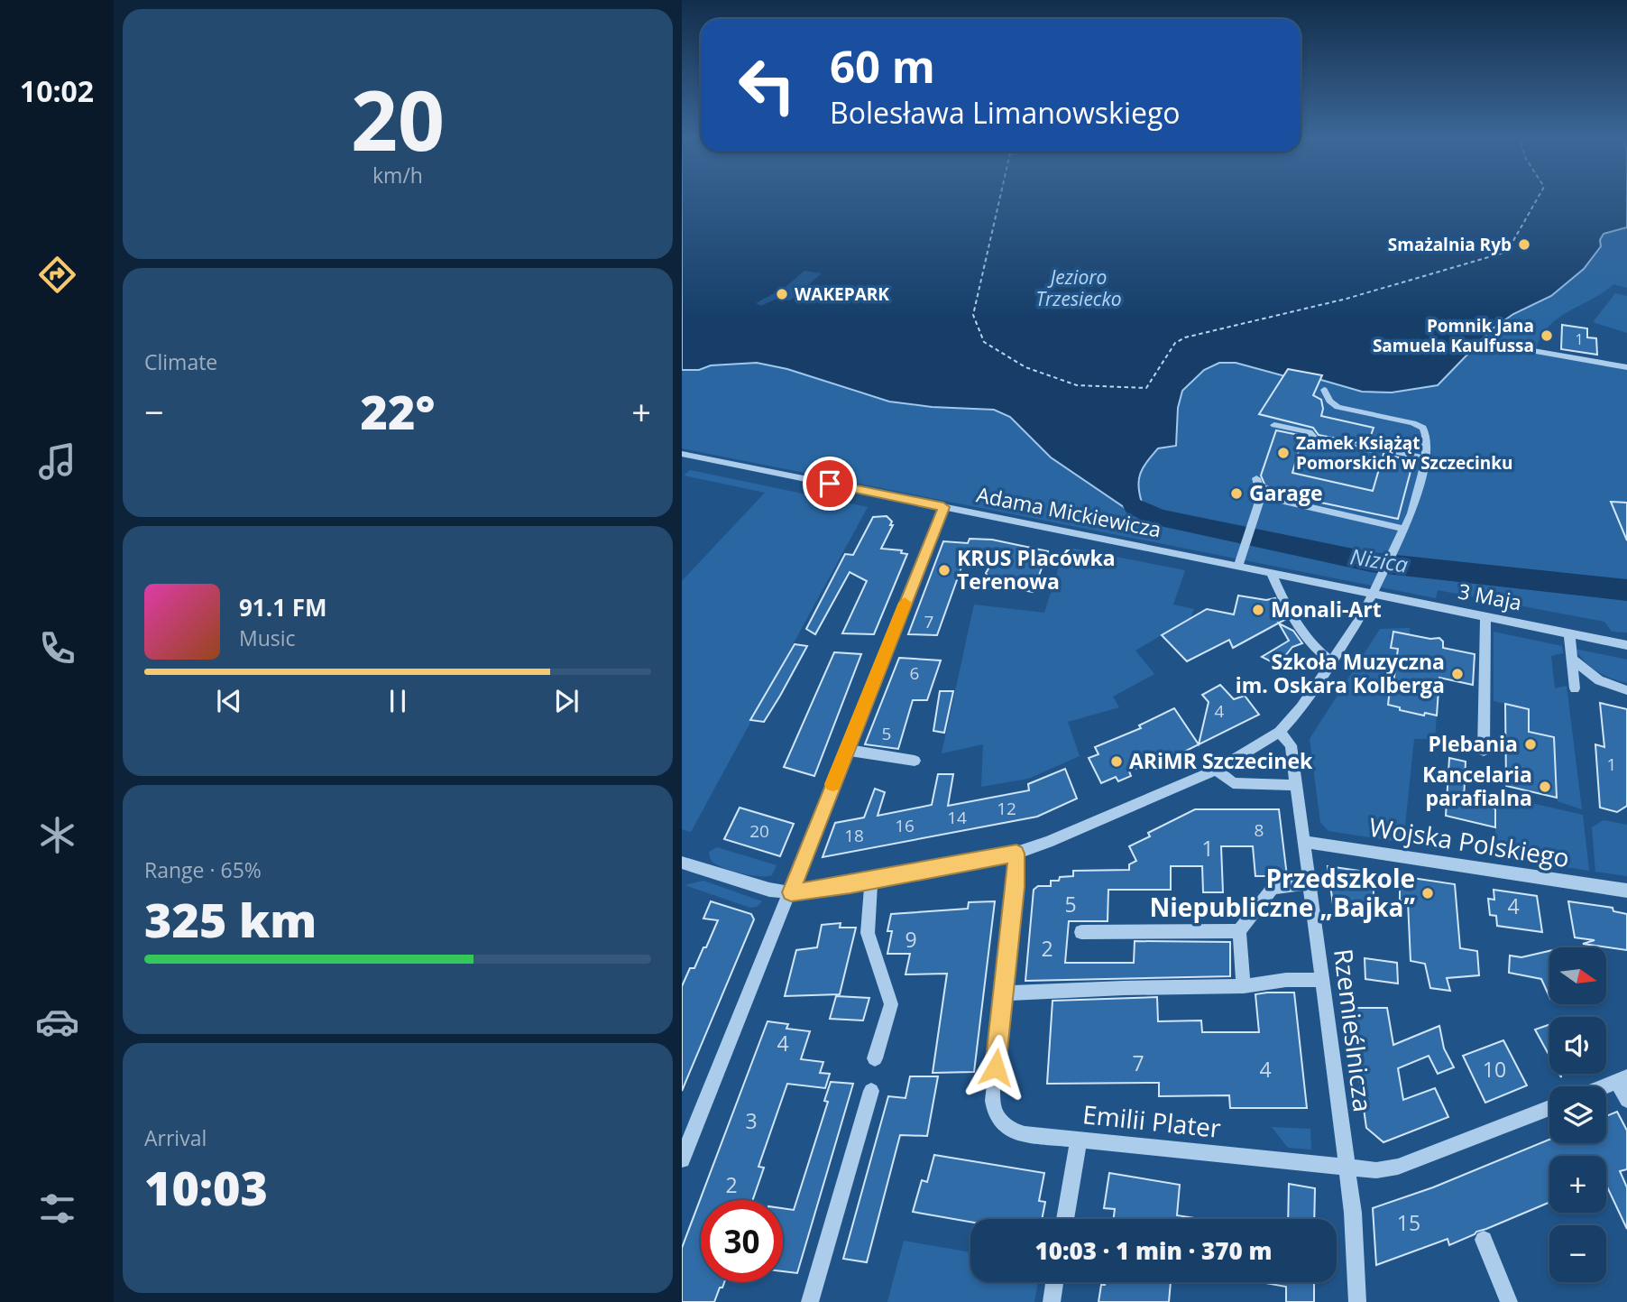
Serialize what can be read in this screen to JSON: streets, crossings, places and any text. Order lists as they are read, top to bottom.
{
  "streets": {
    "street": [
      "Adama Mickiewicza",
      "3 Maja",
      "Wojska Polskiego",
      "Rzemieślnicza",
      "Emilii Plater"
    ]
  },
  "crossings": [
    ["Adama Mickiewicza", "3 Maja"],
    ["Wojska Polskiego", "Rzemieślnicza"],
    ["Rzemieślnicza", "Emilii Plater"]
  ],
  "water": ["Jezioro Trzesiecko", "Nizica"],
  "places": [
    "Smażalnia Ryb",
    "WAKEPARK",
    "Pomnik Jana Samuela Kaulfussa",
    "Zamek Książąt Pomorskich w Szczecinku",
    "Garage",
    "KRUS Placówka Terenowa",
    "Monali-Art",
    "Szkoła Muzyczna im. Oskara Kolberga",
    "Plebania",
    "ARiMR Szczecinek",
    "Kancelaria parafialna",
    "Przedszkole Niepubliczne „Bajka”"
  ],
  "house_numbers": [
    "1",
    "7",
    "6",
    "4",
    "5",
    "1",
    "12",
    "14",
    "16",
    "8",
    "20",
    "18",
    "1",
    "5",
    "4",
    "9",
    "2",
    "4",
    "7",
    "4",
    "10",
    "3",
    "2",
    "15"
  ],
  "north": "right",
  "page": {
    "tabs": "10:02",
    "tile": [
      ["20", "km/h"],
      "Climate",
      ["Range · 65%", "325 km"],
      ["Arrival", "10:03"]
    ],
    "turn": ["60 m", "Bolesława Limanowskiego"],
    "heat": ["−", "22°", "+"],
    "song": ["91.1 FM", "Music"],
    "map_buttons": ["+", "−"],
    "limit": "30",
    "trip": "10:03 · 1 min · 370 m"
  }
}
